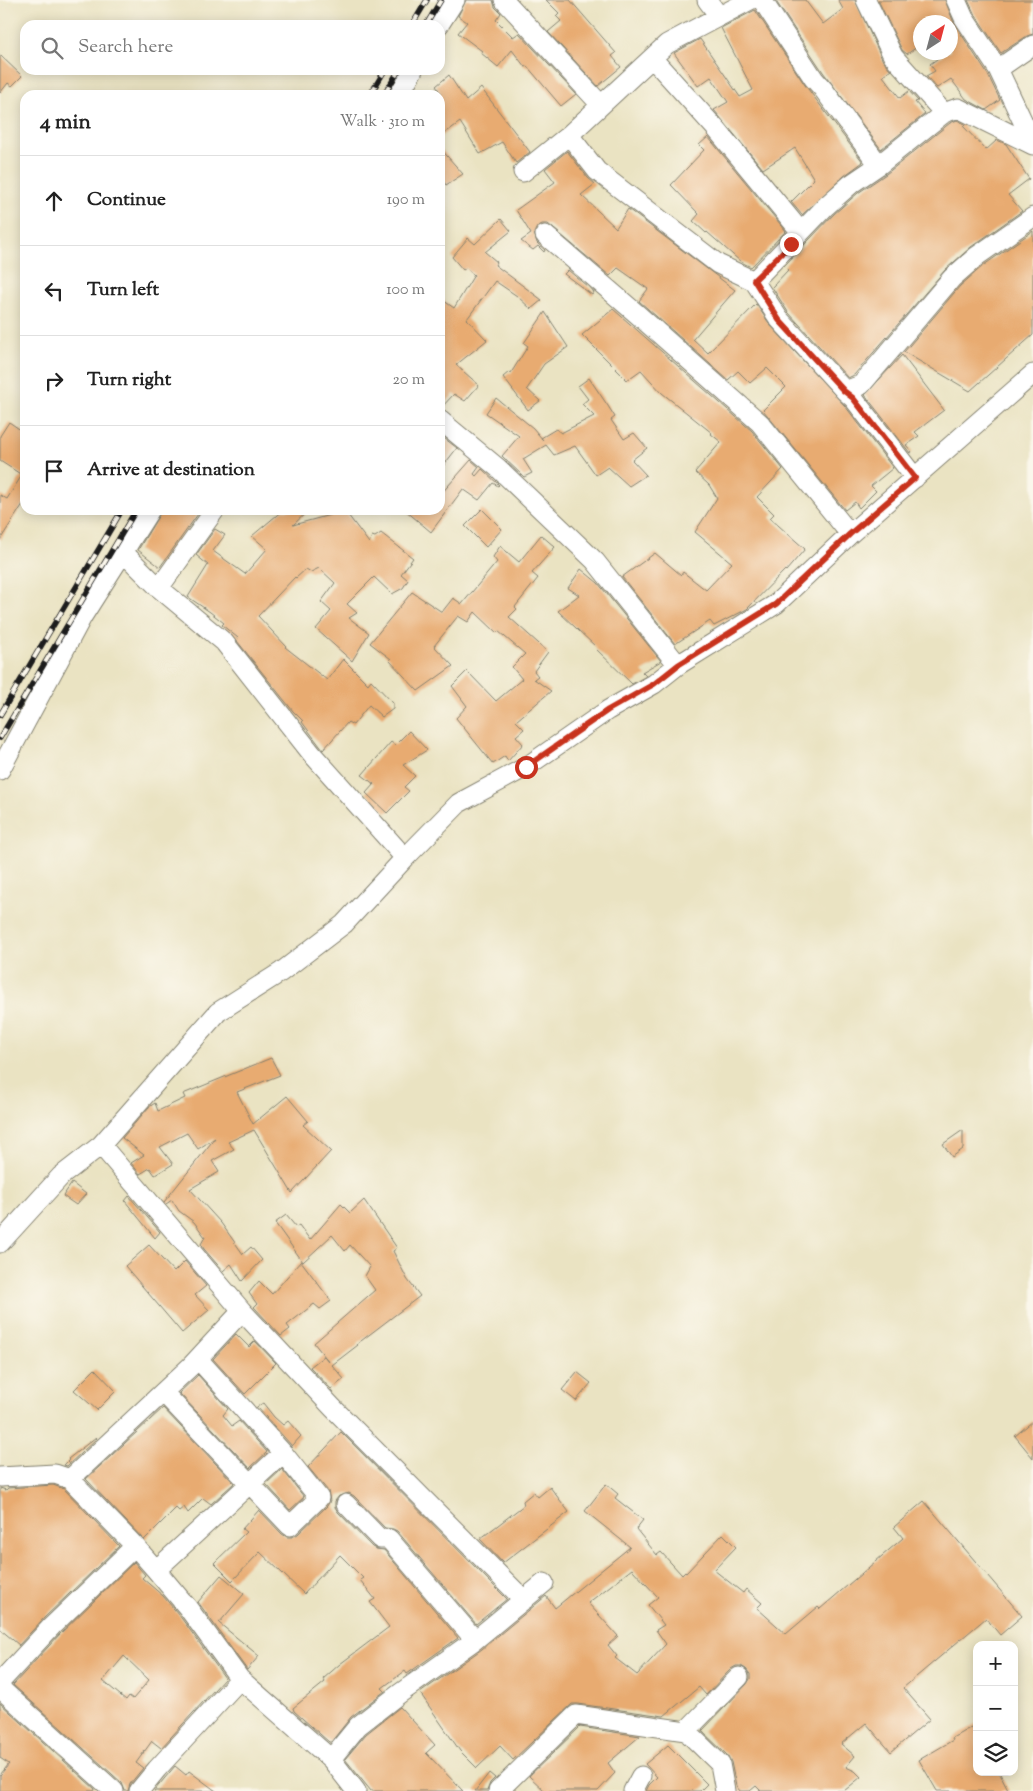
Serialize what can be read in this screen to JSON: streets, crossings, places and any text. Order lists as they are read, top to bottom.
{
  "north": "top right",
  "page": {
    "search": "Search here",
    "heading": ["4 min", "Walk · 310 m"],
    "list": [
      ["Continue", "190 m"],
      ["Turn left", "100 m"],
      ["Turn right", "20 m"],
      "Arrive at destination"
    ],
    "map_buttons": ["+", "−"]
  }
}
